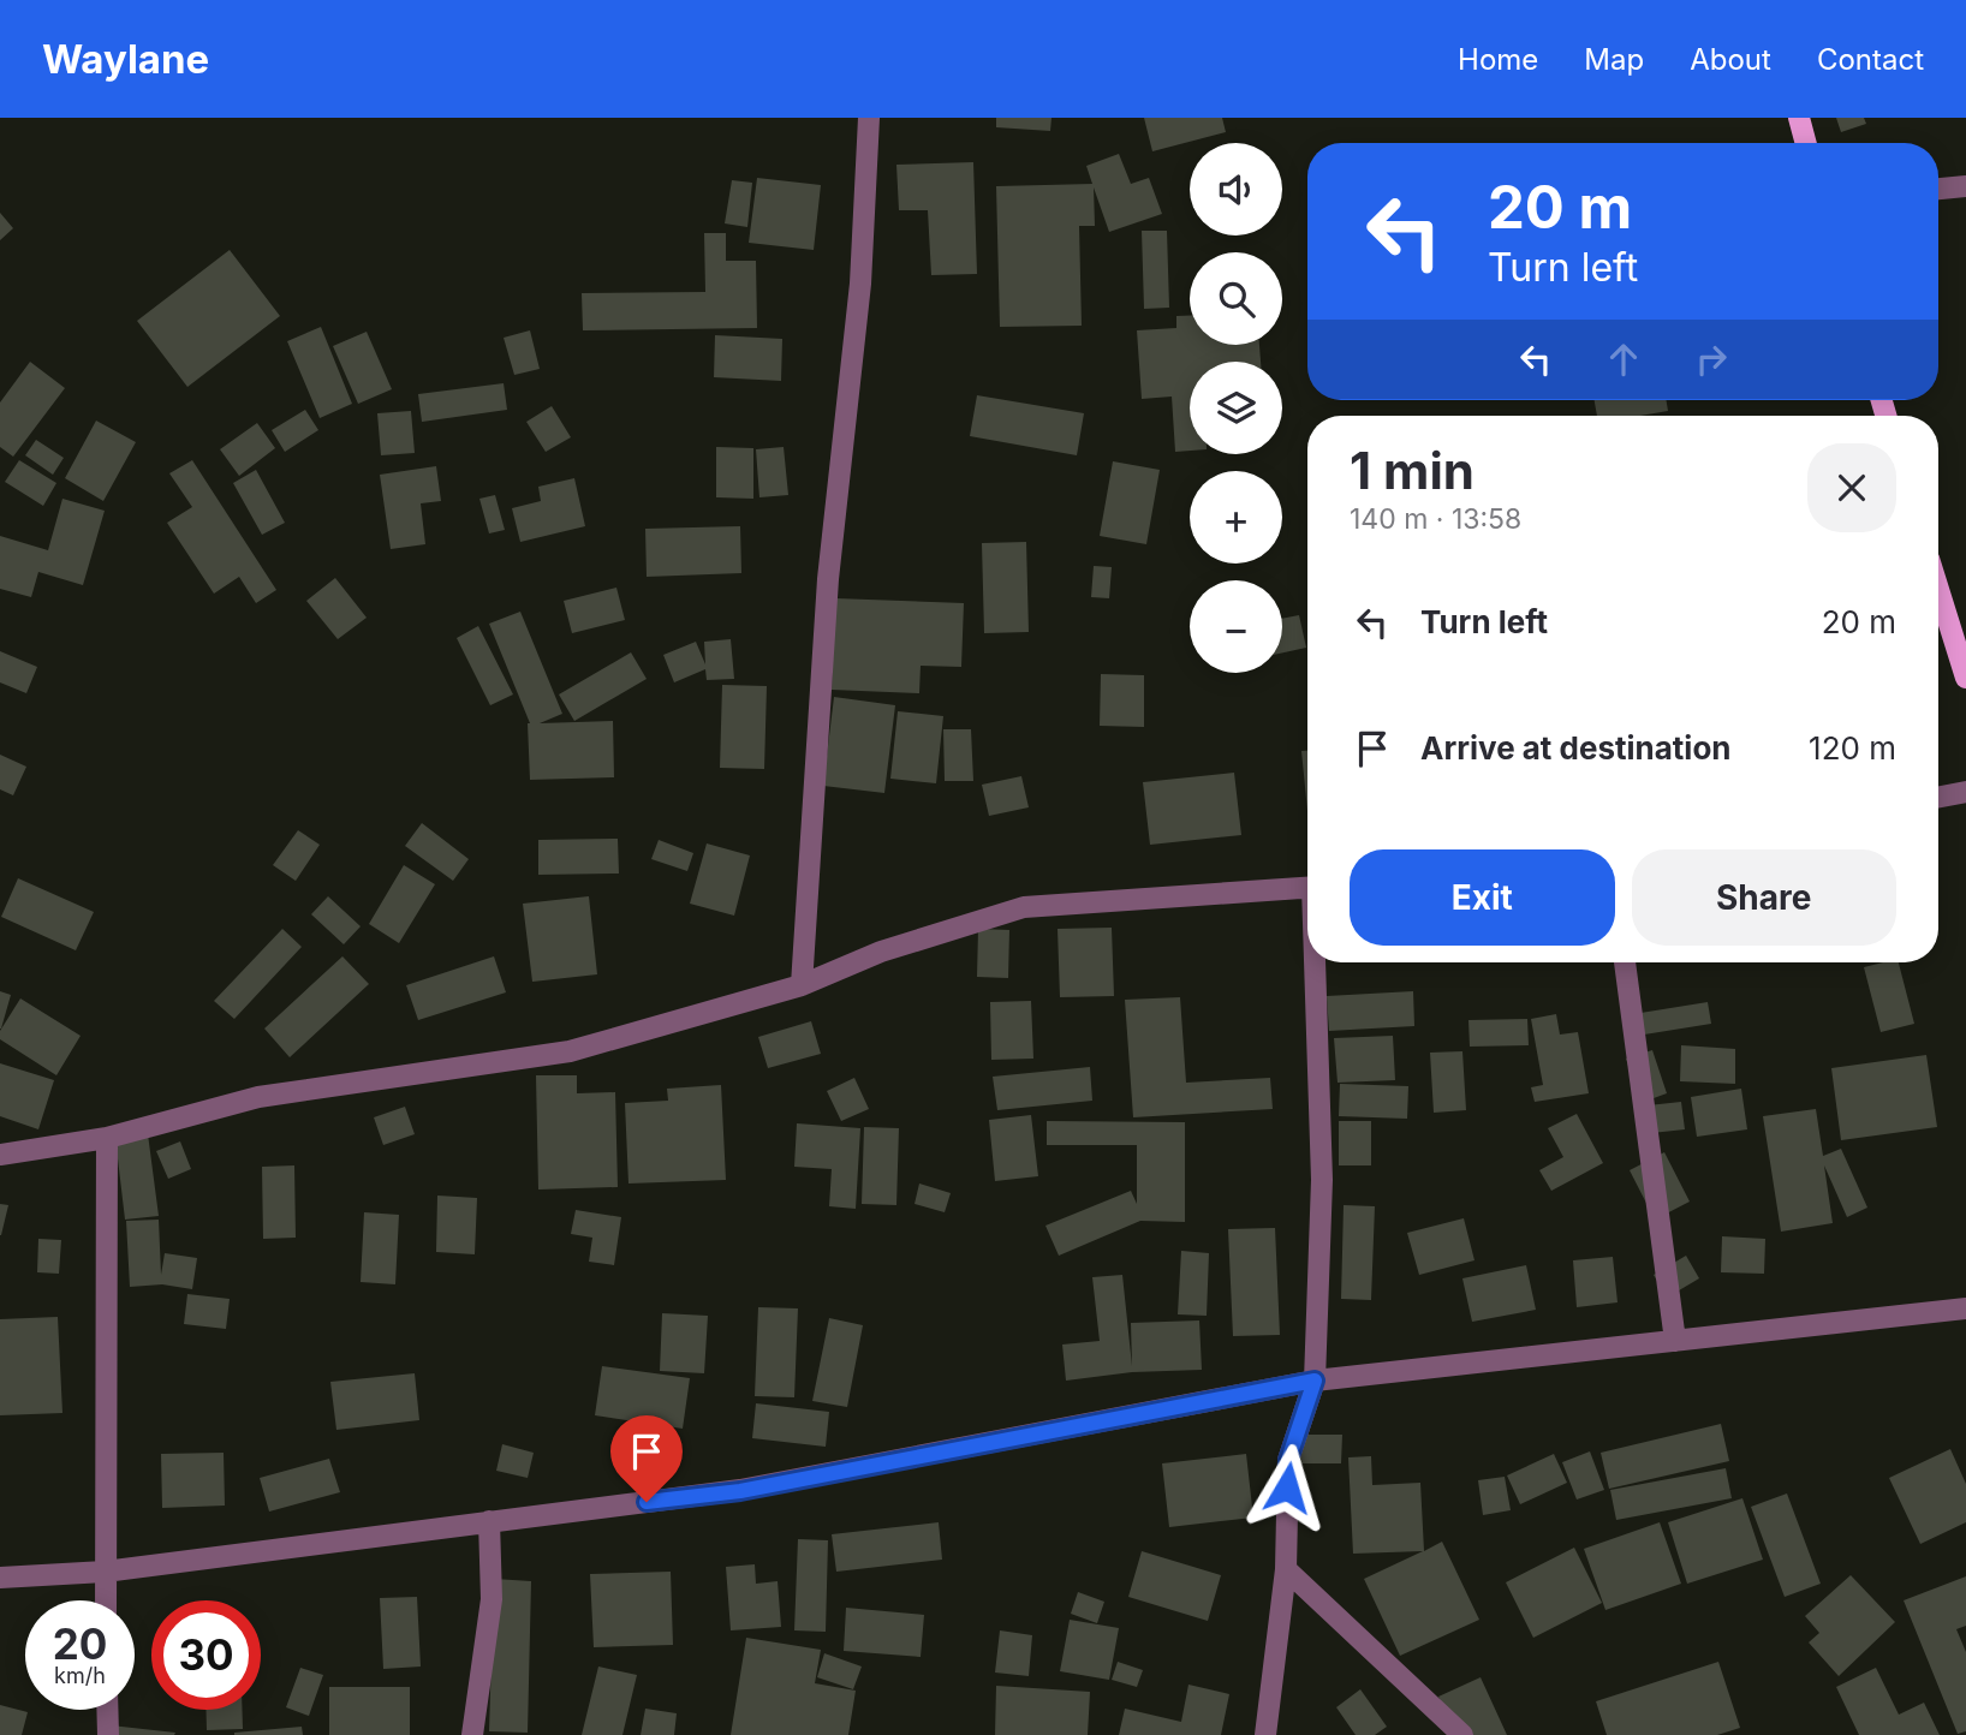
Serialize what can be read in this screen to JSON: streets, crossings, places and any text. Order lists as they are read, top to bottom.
{
  "page": {
    "header": "Waylane",
    "nav": [
      "Home",
      "Map",
      "About",
      "Contact"
    ],
    "map_buttons": ["+", "−"],
    "turn": ["20 m", "Turn left"],
    "heading": ["1 min", "140 m · 13:58"],
    "list": [
      {
        "name": "Turn left",
        "value": "20 m"
      },
      {
        "name": "Arrive at destination",
        "value": "120 m"
      }
    ],
    "buttons": ["Exit", "Share"],
    "speed": "20 km/h",
    "limit": "30"
  }
}
